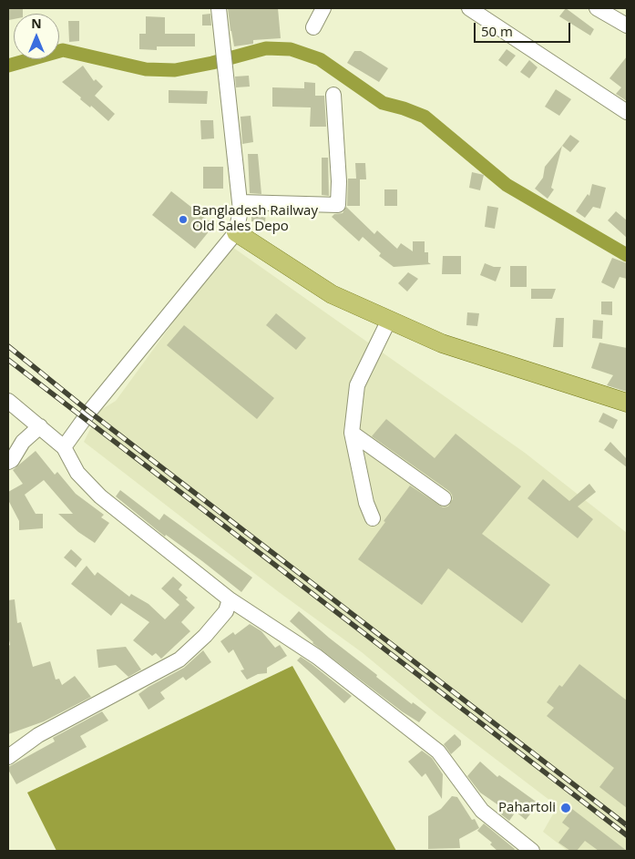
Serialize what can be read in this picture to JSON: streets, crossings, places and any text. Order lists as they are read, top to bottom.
{
  "places": ["Bangladesh Railway Old Sales Depo", "Pahartoli"],
  "scale_bar": "50 m",
  "north": "top"
}
